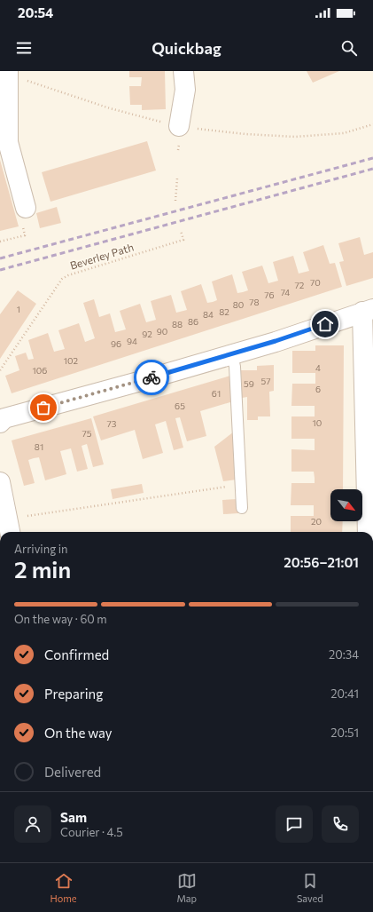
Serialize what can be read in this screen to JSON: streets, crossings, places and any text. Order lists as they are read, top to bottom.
{
  "streets": {
    "path": ["Beverley Path"]
  },
  "house_numbers": [
    "70",
    "72",
    "74",
    "76",
    "78",
    "80",
    "1",
    "82",
    "84",
    "86",
    "88",
    "90",
    "92",
    "94",
    "96",
    "102",
    "4",
    "106",
    "57",
    "59",
    "6",
    "61",
    "65",
    "10",
    "73",
    "75",
    "81",
    "20"
  ],
  "north": "bottom right",
  "page": {
    "status": "20:54",
    "header": "Quickbag",
    "heading": ["2 min", "Arriving in", "20:56–21:01"],
    "panel": ["Sam", "Courier · 4.5"],
    "bar": "On the way · 60 m",
    "list": [
      ["Confirmed", "20:34"],
      ["Preparing", "20:41"],
      ["On the way", "20:51"],
      "Delivered"
    ],
    "tabs": ["Home", "Map", "Saved"]
  }
}
